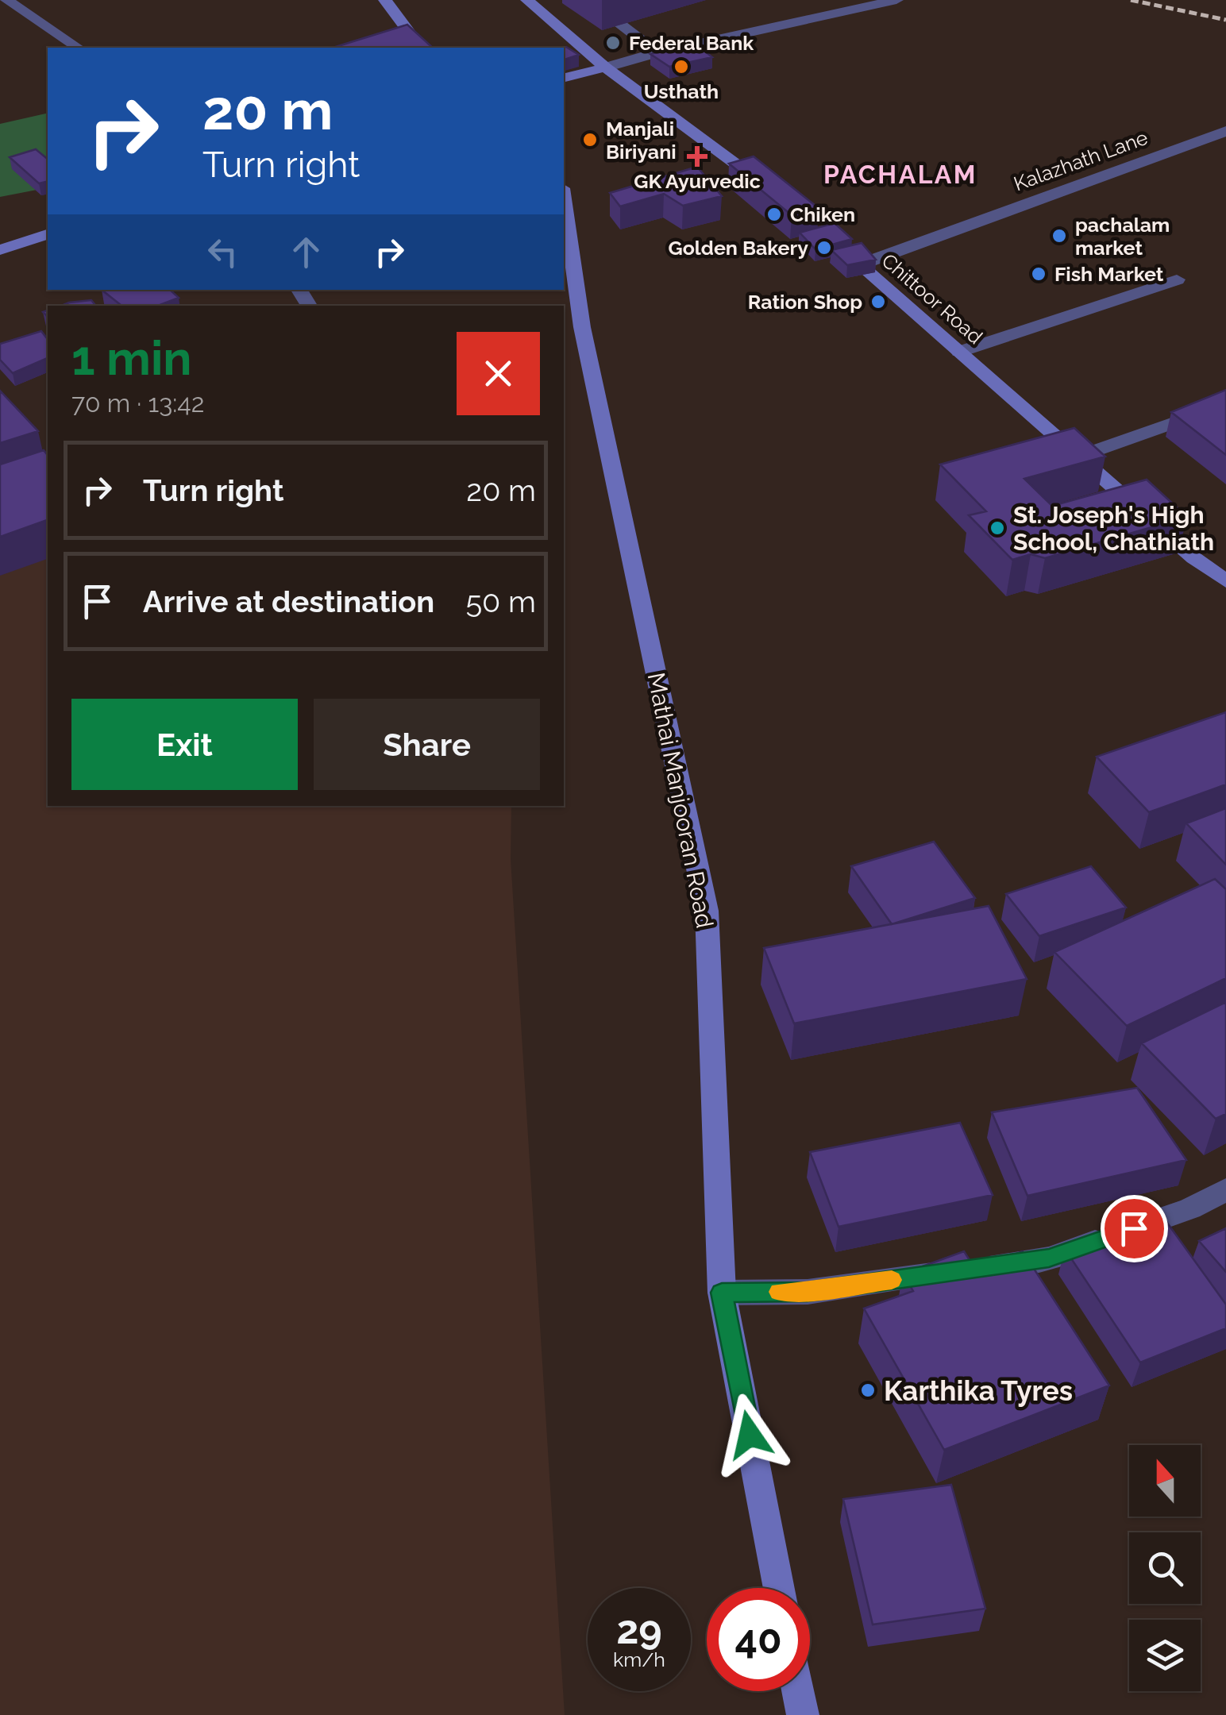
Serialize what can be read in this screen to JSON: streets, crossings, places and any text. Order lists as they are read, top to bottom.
{
  "streets": {
    "street": ["Kalazhath Lane", "Chittoor Road", "Mathai Manjooran Road"]
  },
  "crossings": [
    ["Kalazhath Lane", "Chittoor Road"]
  ],
  "districts": ["PACHALAM"],
  "places": {
    "other": [
      "Federal Bank",
      "Usthath",
      "Manjali Biriyani",
      "Chiken",
      "pachalam market",
      "Golden Bakery",
      "Fish Market",
      "Ration Shop",
      "St. Joseph's High School, Chathiath",
      "Karthika Tyres"
    ],
    "health": ["GK Ayurvedic"]
  },
  "north": "top",
  "page": {
    "turn": ["20 m", "Turn right"],
    "heading": ["1 min", "70 m · 13:42"],
    "list": [
      {
        "name": "Turn right",
        "value": "20 m"
      },
      {
        "name": "Arrive at destination",
        "value": "50 m"
      }
    ],
    "buttons": ["Exit", "Share"],
    "speed": "29 km/h",
    "limit": "40"
  }
}
